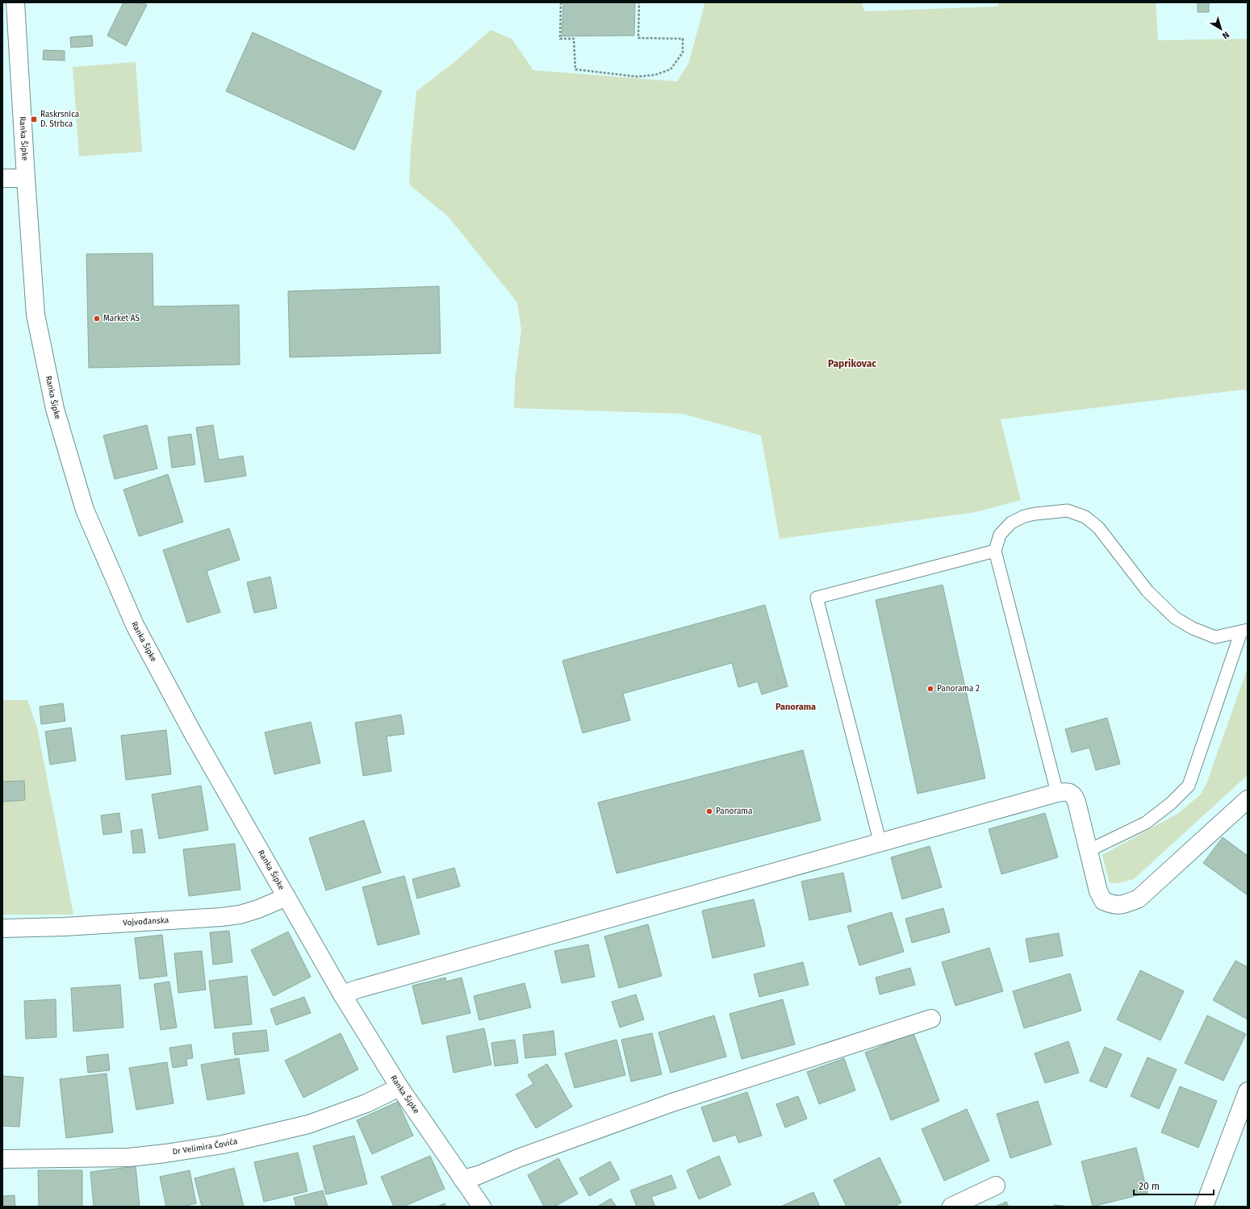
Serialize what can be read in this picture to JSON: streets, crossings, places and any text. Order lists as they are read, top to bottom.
{
  "streets": {
    "street": ["Ranka Šipke", "Vojvođanska", "Dr Velimira Čovića"]
  },
  "crossings": [
    ["Ranka Šipke", "Vojvođanska"],
    ["Ranka Šipke", "Dr Velimira Čovića"]
  ],
  "districts": ["Paprikovac", "Panorama"],
  "places": {
    "transit": ["Raskrsnica D. Strbca"],
    "other": ["Market AS", "Panorama 2", "Panorama"]
  },
  "scale_bar": "20 m",
  "north": "bottom right"
}
